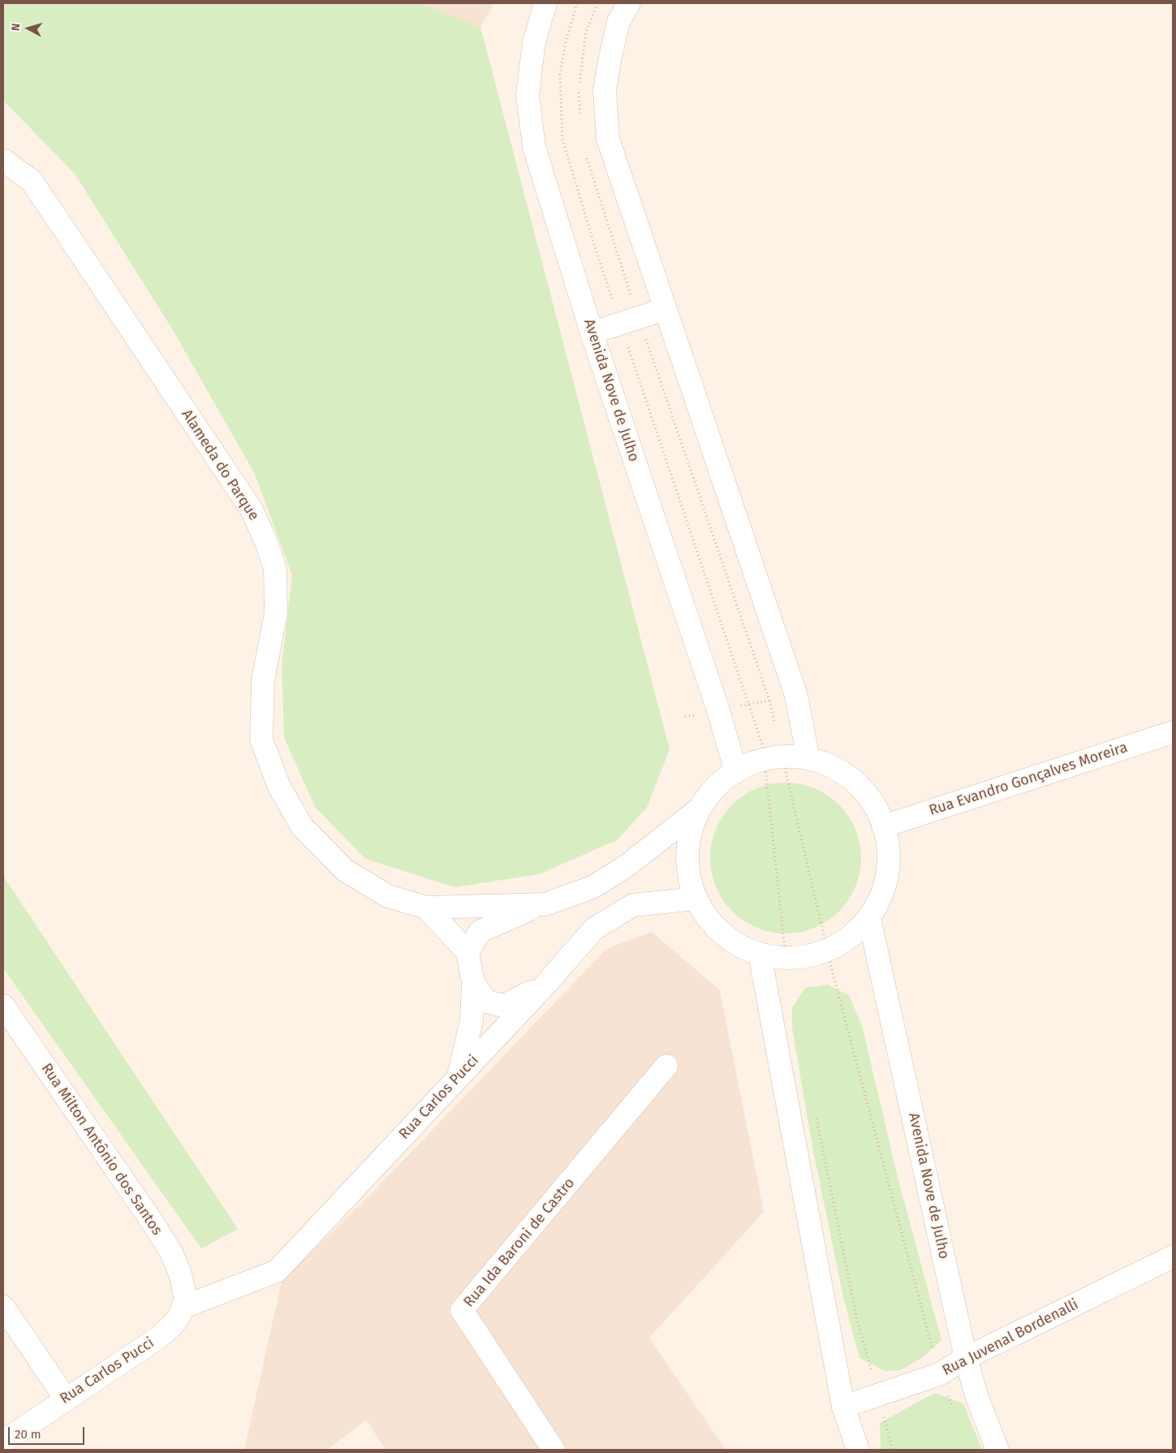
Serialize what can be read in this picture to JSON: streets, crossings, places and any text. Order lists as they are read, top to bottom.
{
  "streets": {
    "street": [
      "Avenida Nove de Julho",
      "Alameda do Parque",
      "Rua Evandro Gonçalves Moreira",
      "Rua Carlos Pucci",
      "Rua Milton Antônio dos Santos",
      "Rua Ida Baroni de Castro",
      "Rua Juvenal Bordenalli"
    ]
  },
  "crossings": [
    ["Avenida Nove de Julho", "Rua Juvenal Bordenalli"],
    ["Rua Carlos Pucci", "Rua Milton Antônio dos Santos"]
  ],
  "scale_bar": "20 m",
  "north": "left"
}
